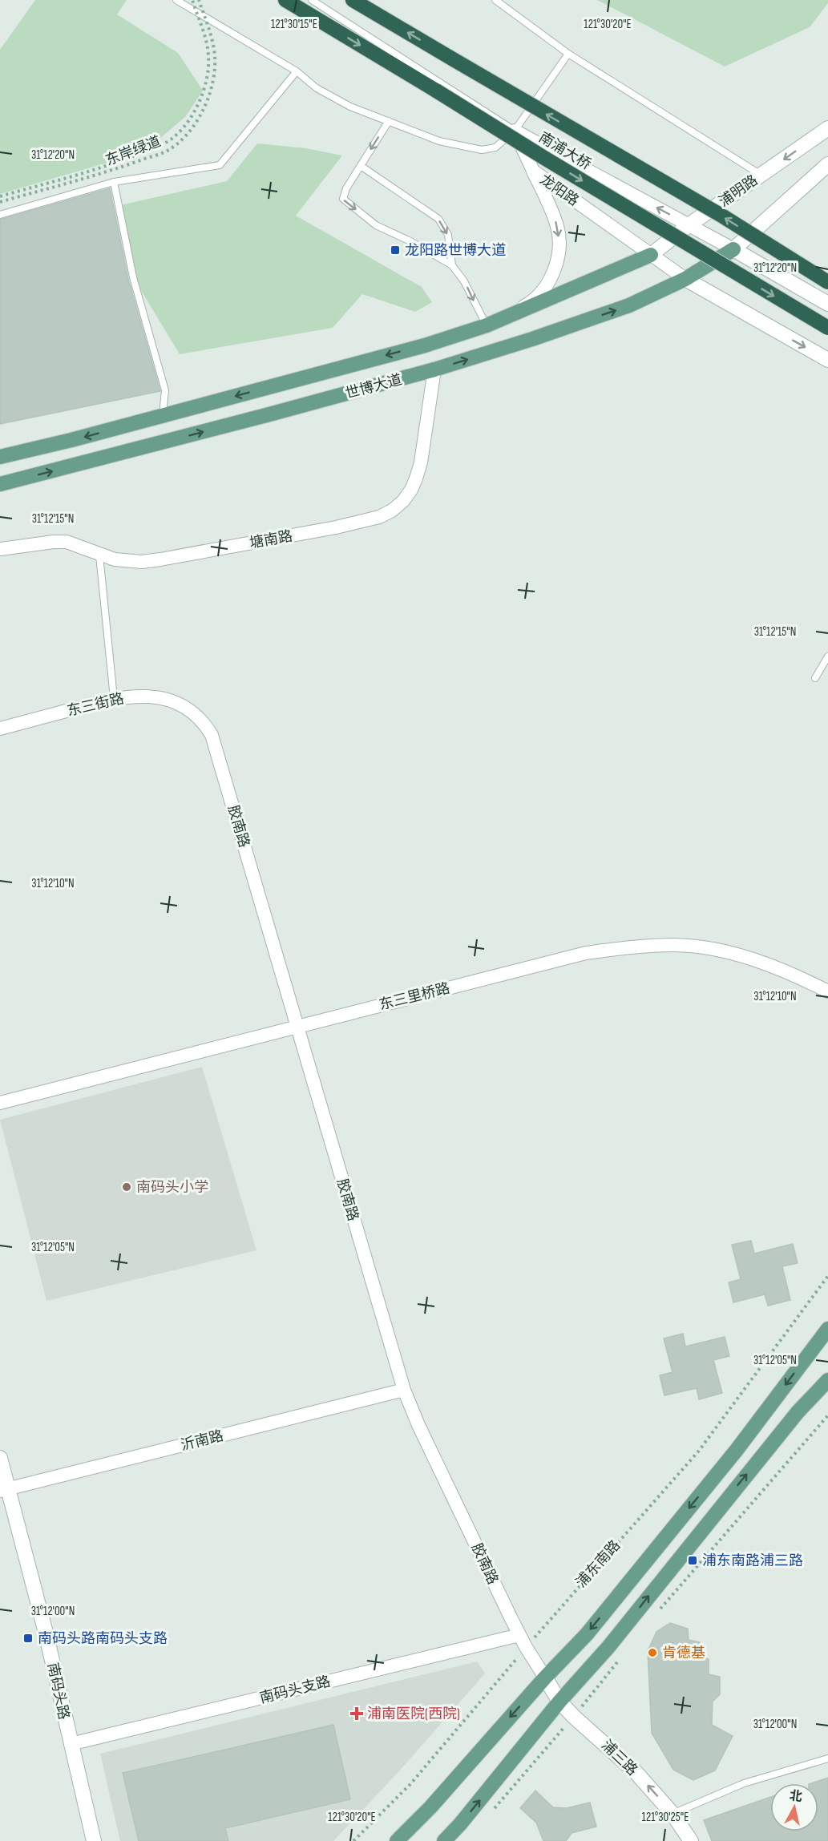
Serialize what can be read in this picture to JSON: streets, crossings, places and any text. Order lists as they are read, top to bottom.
{
  "streets": {
    "highway": ["南浦大桥"],
    "main road": [
      "龙阳路",
      "浦明路",
      "世博大道",
      "南码头路",
      "浦三路"
    ],
    "street": [
      "塘南路",
      "东三街路",
      "胶南路",
      "东三里桥路",
      "沂南路",
      "南码头支路"
    ],
    "path": ["东岸绿道", "浦东南路"]
  },
  "crossings": [
    ["龙阳路", "浦明路"],
    ["龙阳路", "世博大道"],
    ["浦明路", "世博大道"],
    ["世博大道", "塘南路"],
    ["东三街路", "胶南路"],
    ["胶南路", "东三里桥路"],
    ["胶南路", "沂南路"],
    ["胶南路", "浦东南路"],
    ["胶南路", "南码头支路"],
    ["胶南路", "浦三路"],
    ["沂南路", "南码头路"],
    ["南码头支路", "南码头路"]
  ],
  "one_way": ["浦三路"],
  "places": {
    "transit": ["龙阳路世博大道", "浦东南路浦三路", "南码头路南码头支路"],
    "other": ["南码头小学", "肯德基"],
    "health": ["浦南医院(西院)"]
  },
  "north": "top",
  "coordinates": [
    "121°30'15\"E",
    "121°30'20\"E",
    "31°12'20\"N",
    "31°12'15\"N",
    "31°12'10\"N",
    "31°12'05\"N",
    "31°12'00\"N",
    "121°30'25\"E"
  ]
}
